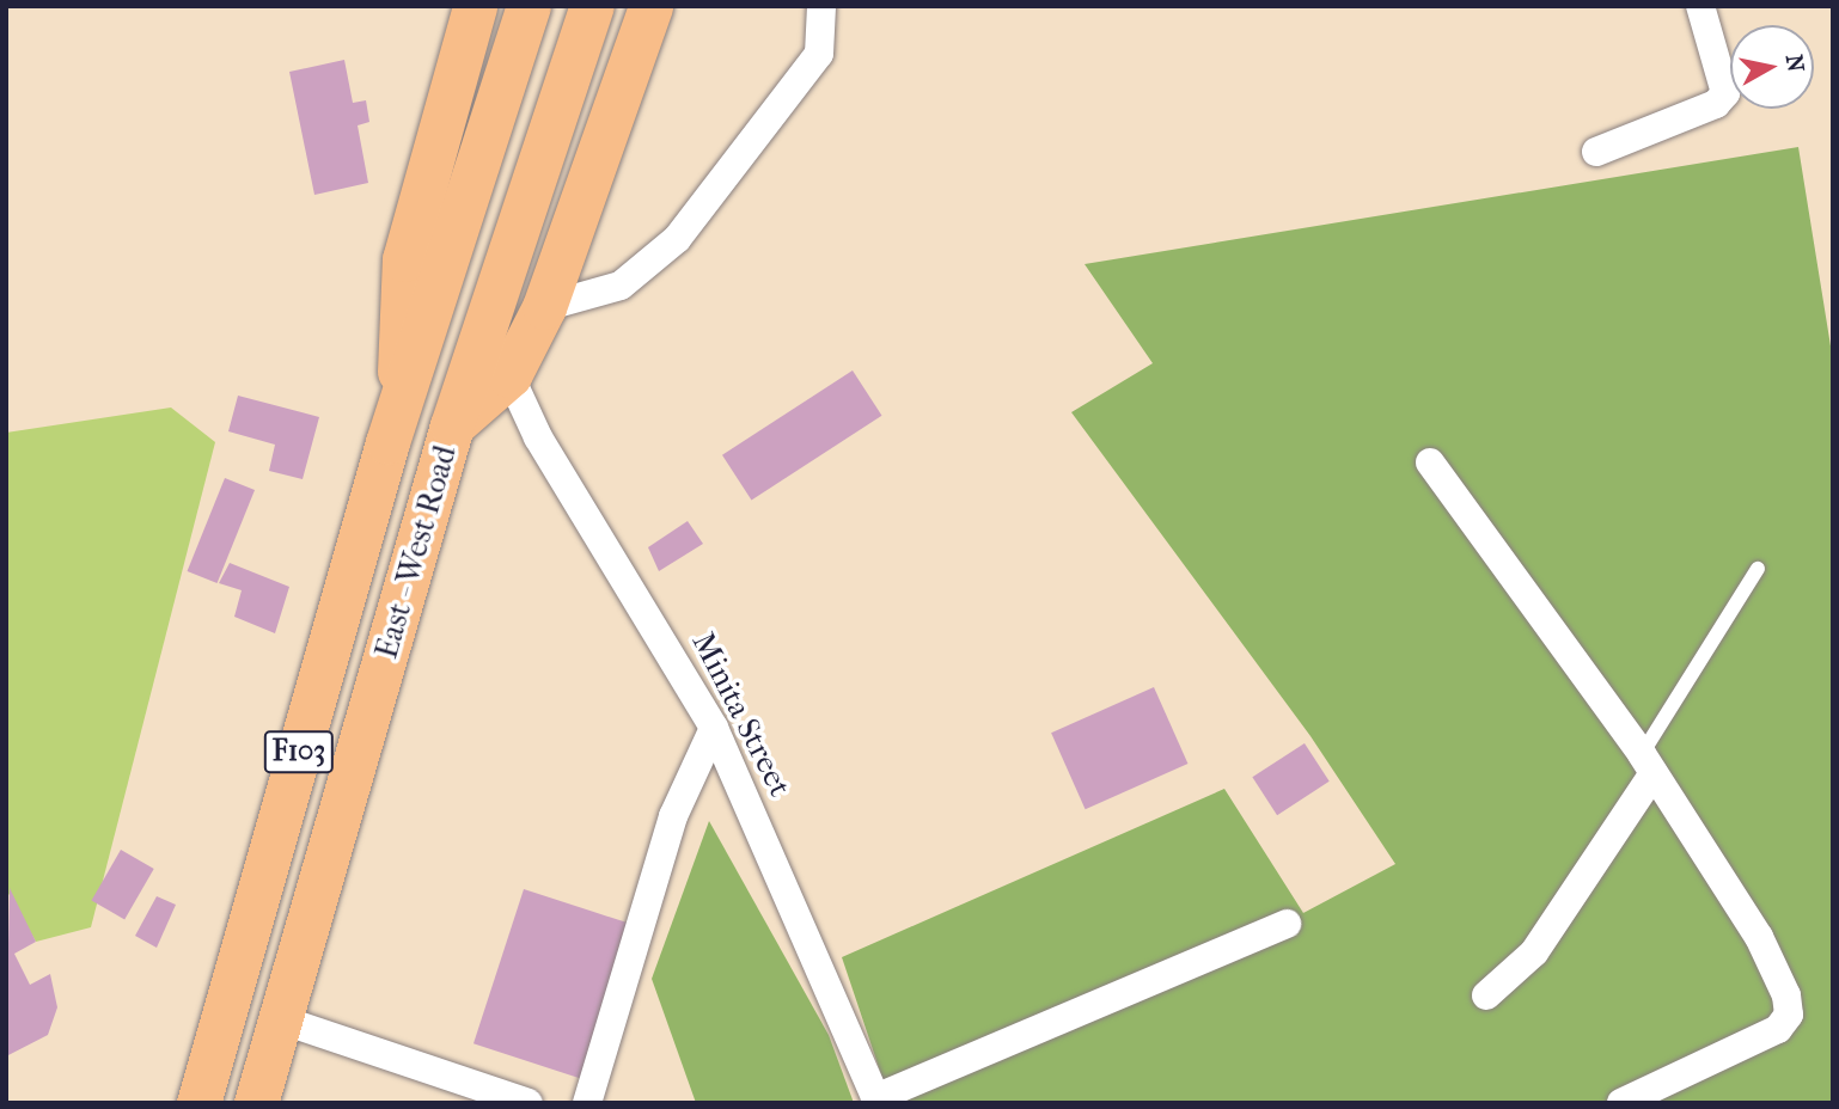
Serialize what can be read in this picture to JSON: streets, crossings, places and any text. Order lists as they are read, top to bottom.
{
  "streets": {
    "main road": ["East - West Road", "F103"],
    "street": ["Minita Street"]
  },
  "north": "right"
}
